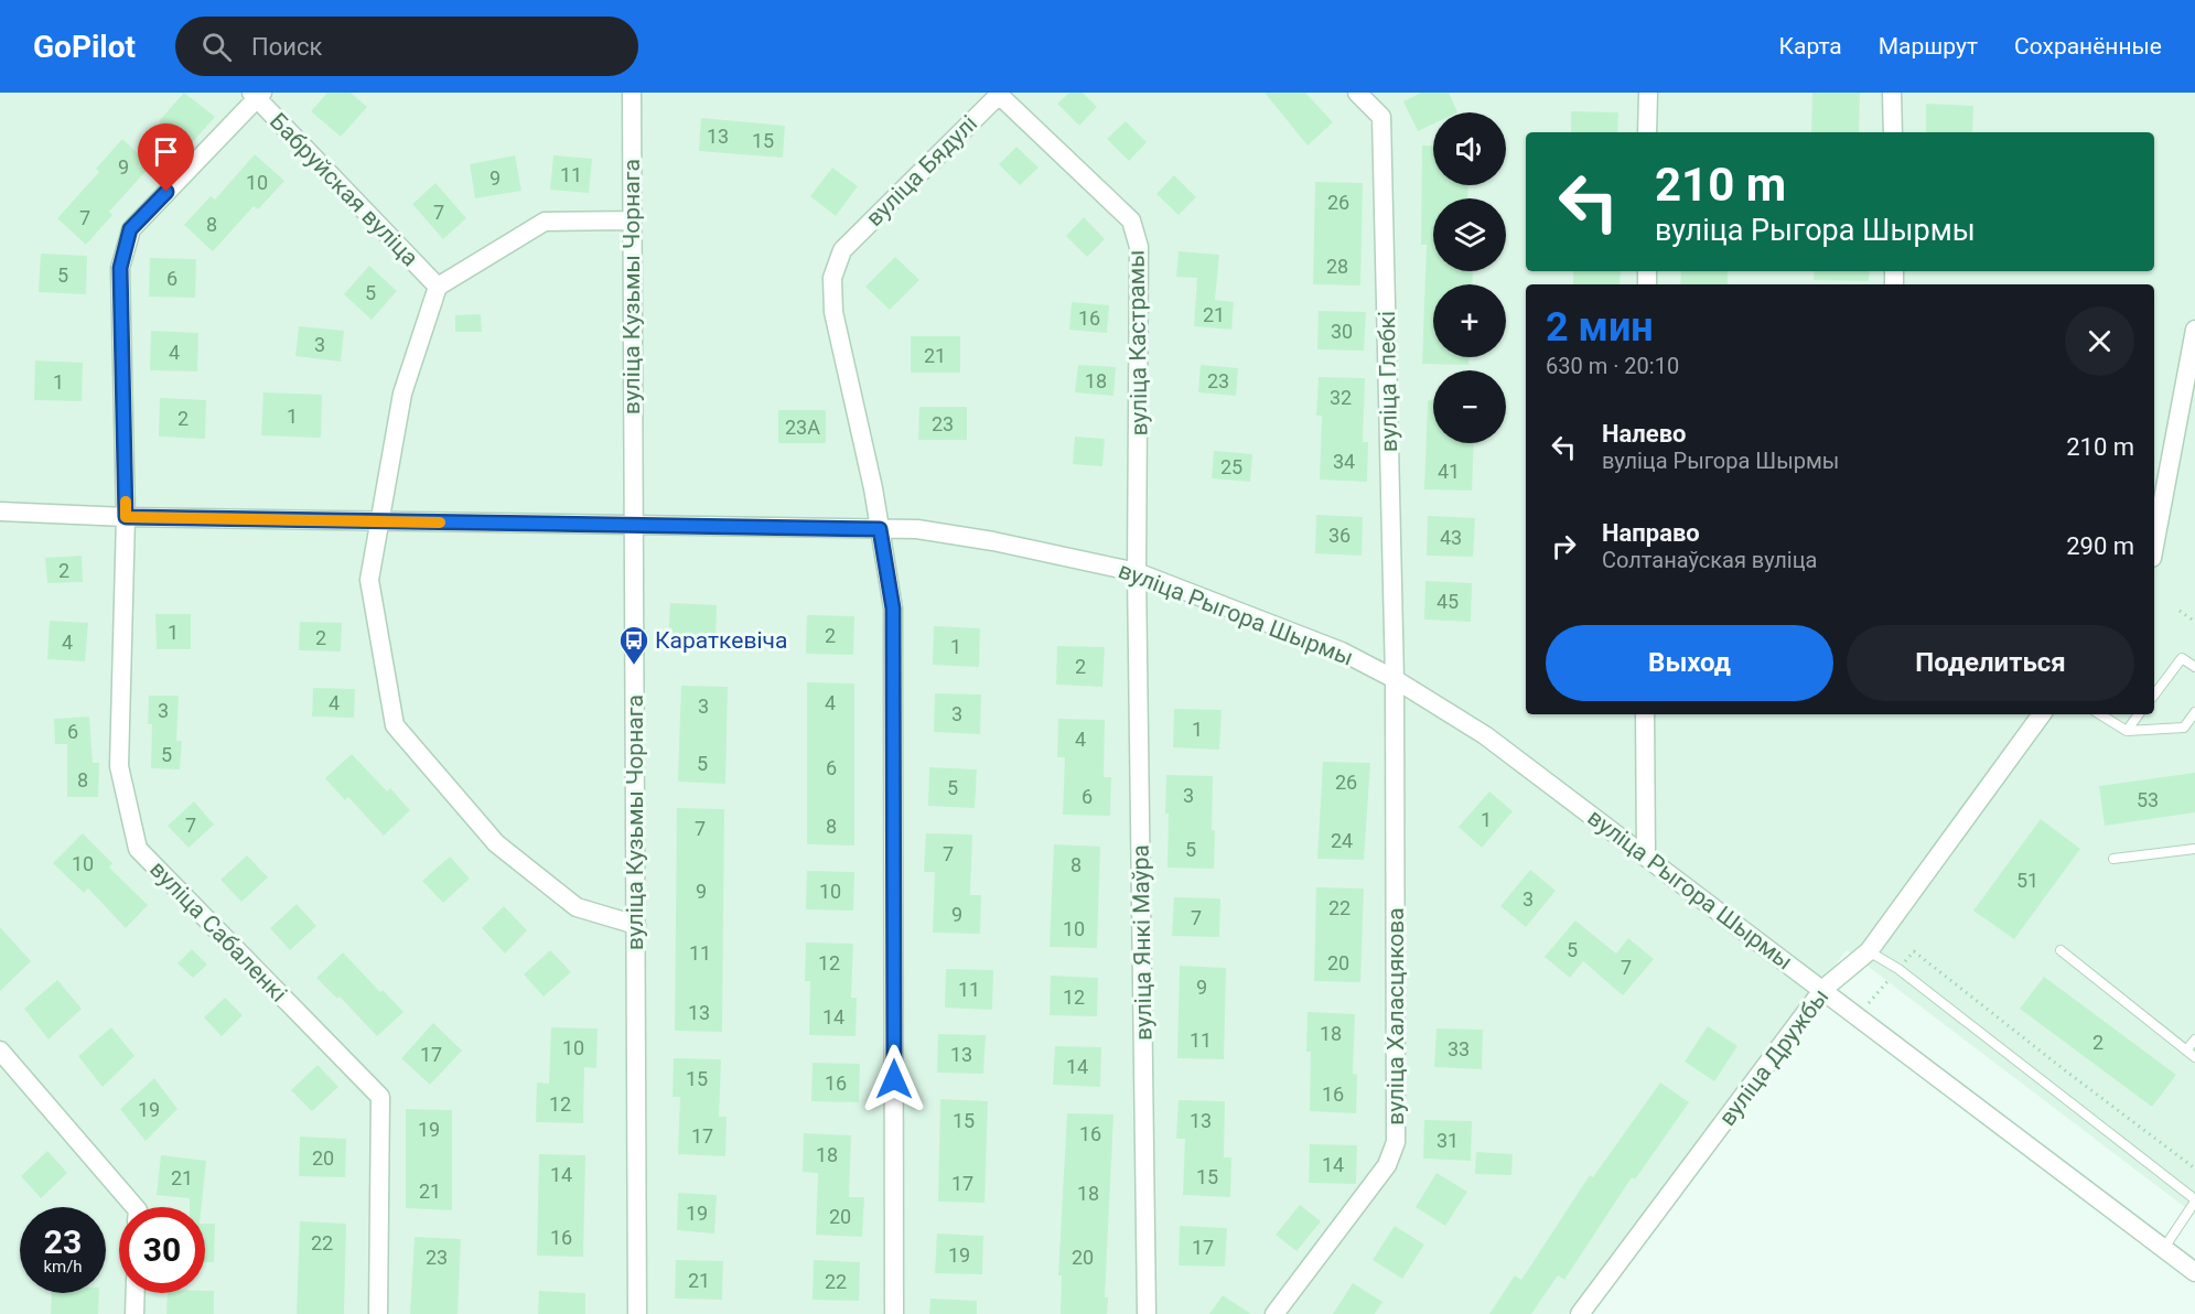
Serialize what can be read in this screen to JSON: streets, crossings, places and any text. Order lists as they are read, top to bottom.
{
  "streets": {
    "street": [
      "вуліца Бядулі",
      "Бабруйская вуліца",
      "вуліца Кузьмы Чорнага",
      "вуліца Кастрамы",
      "вуліца Глебкі",
      "вуліца Рыгора Шырмы",
      "вуліца Сабаленкі",
      "вуліца Янкі Маўра",
      "вуліца Халасцякова",
      "вуліца Дружбы"
    ]
  },
  "crossings": [
    ["вуліца Бядулі", "вуліца Кастрамы"],
    ["вуліца Бядулі", "вуліца Рыгора Шырмы"],
    ["Бабруйская вуліца", "вуліца Сабаленкі"],
    ["вуліца Кузьмы Чорнага", "вуліца Рыгора Шырмы"],
    ["вуліца Кастрамы", "вуліца Рыгора Шырмы"],
    ["вуліца Кастрамы", "вуліца Янкі Маўра"],
    ["вуліца Глебкі", "вуліца Рыгора Шырмы"],
    ["вуліца Глебкі", "вуліца Халасцякова"],
    ["вуліца Рыгора Шырмы", "вуліца Сабаленкі"],
    ["вуліца Рыгора Шырмы", "вуліца Янкі Маўра"],
    ["вуліца Рыгора Шырмы", "вуліца Халасцякова"],
    ["вуліца Рыгора Шырмы", "вуліца Дружбы"]
  ],
  "places": {
    "bus stop": ["Караткевіча"]
  },
  "house_numbers": [
    "13",
    "15",
    "9",
    "11",
    "9",
    "10",
    "26",
    "7",
    "7",
    "8",
    "28",
    "5",
    "6",
    "5",
    "21",
    "16",
    "30",
    "3",
    "4",
    "21",
    "18",
    "23",
    "1",
    "32",
    "1",
    "2",
    "23",
    "23А",
    "34",
    "25",
    "41",
    "36",
    "43",
    "2",
    "45",
    "1",
    "2",
    "2",
    "4",
    "1",
    "2",
    "4",
    "4",
    "3",
    "3",
    "3",
    "1",
    "6",
    "4",
    "5",
    "5",
    "6",
    "8",
    "26",
    "5",
    "3",
    "6",
    "53",
    "1",
    "7",
    "8",
    "7",
    "24",
    "5",
    "7",
    "10",
    "8",
    "51",
    "9",
    "10",
    "3",
    "22",
    "9",
    "7",
    "10",
    "5",
    "11",
    "12",
    "20",
    "7",
    "9",
    "11",
    "12",
    "13",
    "14",
    "18",
    "11",
    "2",
    "10",
    "33",
    "17",
    "13",
    "14",
    "15",
    "16",
    "16",
    "12",
    "19",
    "15",
    "13",
    "19",
    "16",
    "17",
    "31",
    "18",
    "20",
    "14",
    "14",
    "15",
    "21",
    "17",
    "21",
    "18",
    "19",
    "20",
    "16",
    "22",
    "17",
    "19",
    "23",
    "20",
    "21",
    "22"
  ],
  "page": {
    "header": "GoPilot",
    "search": "Поиск",
    "nav": ["Карта", "Маршрут", "Сохранённые"],
    "map_buttons": ["+", "−"],
    "turn": ["210 m", "вуліца Рыгора Шырмы"],
    "heading": ["2 мин", "630 m · 20:10"],
    "list": [
      {
        "name": "Налево",
        "note": "вуліца Рыгора Шырмы",
        "value": "210 m"
      },
      {
        "name": "Направо",
        "note": "Солтанаўская вуліца",
        "value": "290 m"
      }
    ],
    "buttons": ["Выход", "Поделиться"],
    "speed": "23 km/h",
    "limit": "30"
  }
}
